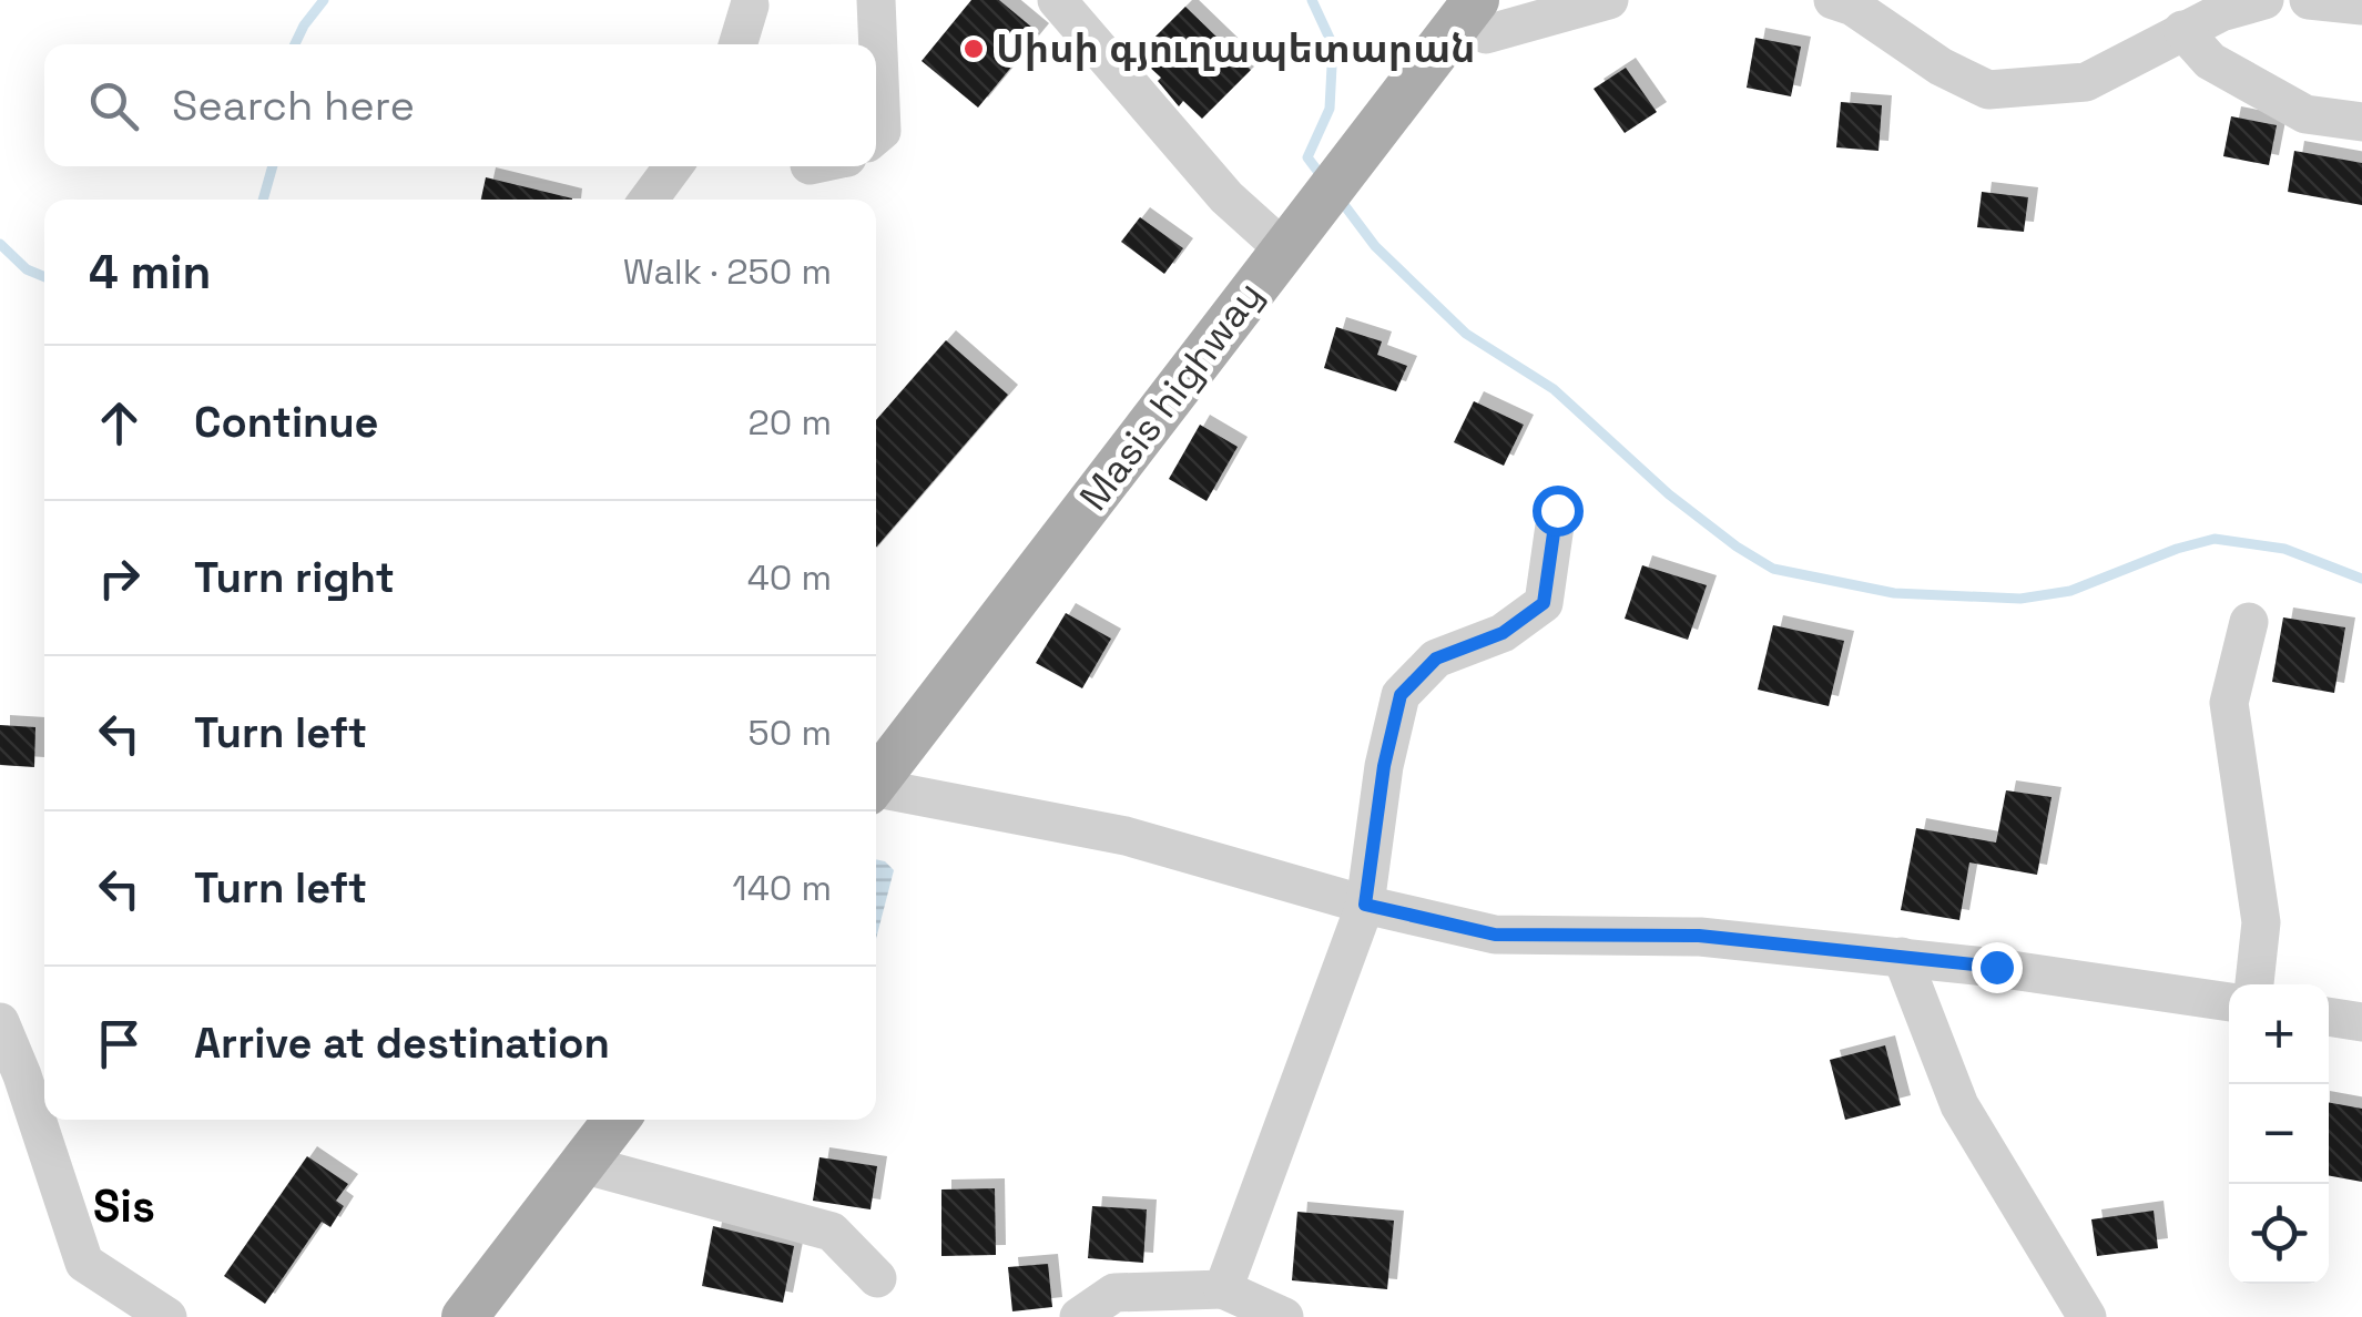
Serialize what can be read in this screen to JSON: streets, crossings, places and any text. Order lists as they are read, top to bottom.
{
  "streets": {
    "main road": ["Masis highway"]
  },
  "districts": ["Sis"],
  "places": ["Սիսի գյուղապետարան"],
  "page": {
    "search": "Search here",
    "heading": ["4 min", "Walk · 250 m"],
    "list": [
      ["Continue", "20 m"],
      ["Turn right", "40 m"],
      ["Turn left", "50 m"],
      ["Turn left", "140 m"],
      "Arrive at destination"
    ],
    "map_buttons": ["+", "−"]
  }
}
